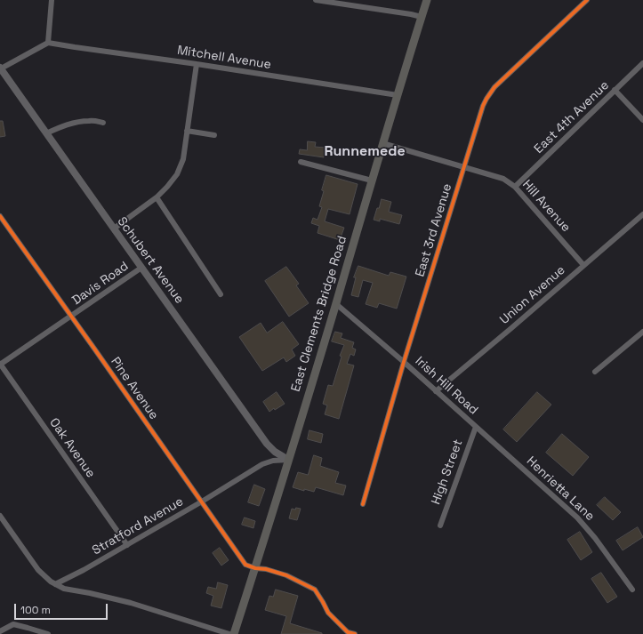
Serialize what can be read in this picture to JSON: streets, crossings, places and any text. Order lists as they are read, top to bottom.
{
  "streets": {
    "main road": ["East Clements Bridge Road"],
    "street": [
      "Mitchell Avenue",
      "East 4th Avenue",
      "Hill Avenue",
      "East 3rd Avenue",
      "Schubert Avenue",
      "Davis Road",
      "Union Avenue",
      "Irish Hill Road",
      "Pine Avenue",
      "Oak Avenue",
      "High Street",
      "Henrietta Lane",
      "Stratford Avenue"
    ]
  },
  "crossings": [
    ["Mitchell Avenue", "East Clements Bridge Road"],
    ["East 4th Avenue", "Hill Avenue"],
    ["Hill Avenue", "East 3rd Avenue"],
    ["Hill Avenue", "Union Avenue"],
    ["Hill Avenue", "East Clements Bridge Road"],
    ["East 3rd Avenue", "Irish Hill Road"],
    ["Schubert Avenue", "Davis Road"],
    ["Schubert Avenue", "East Clements Bridge Road"],
    ["Schubert Avenue", "Stratford Avenue"],
    ["Davis Road", "Pine Avenue"],
    ["Davis Road", "Oak Avenue"],
    ["Union Avenue", "Irish Hill Road"],
    ["East Clements Bridge Road", "Irish Hill Road"],
    ["East Clements Bridge Road", "Pine Avenue"],
    ["East Clements Bridge Road", "Stratford Avenue"],
    ["Irish Hill Road", "High Street"],
    ["Irish Hill Road", "Henrietta Lane"],
    ["Pine Avenue", "Stratford Avenue"],
    ["Oak Avenue", "Stratford Avenue"]
  ],
  "districts": ["Runnemede"],
  "scale_bar": "100 m"
}
